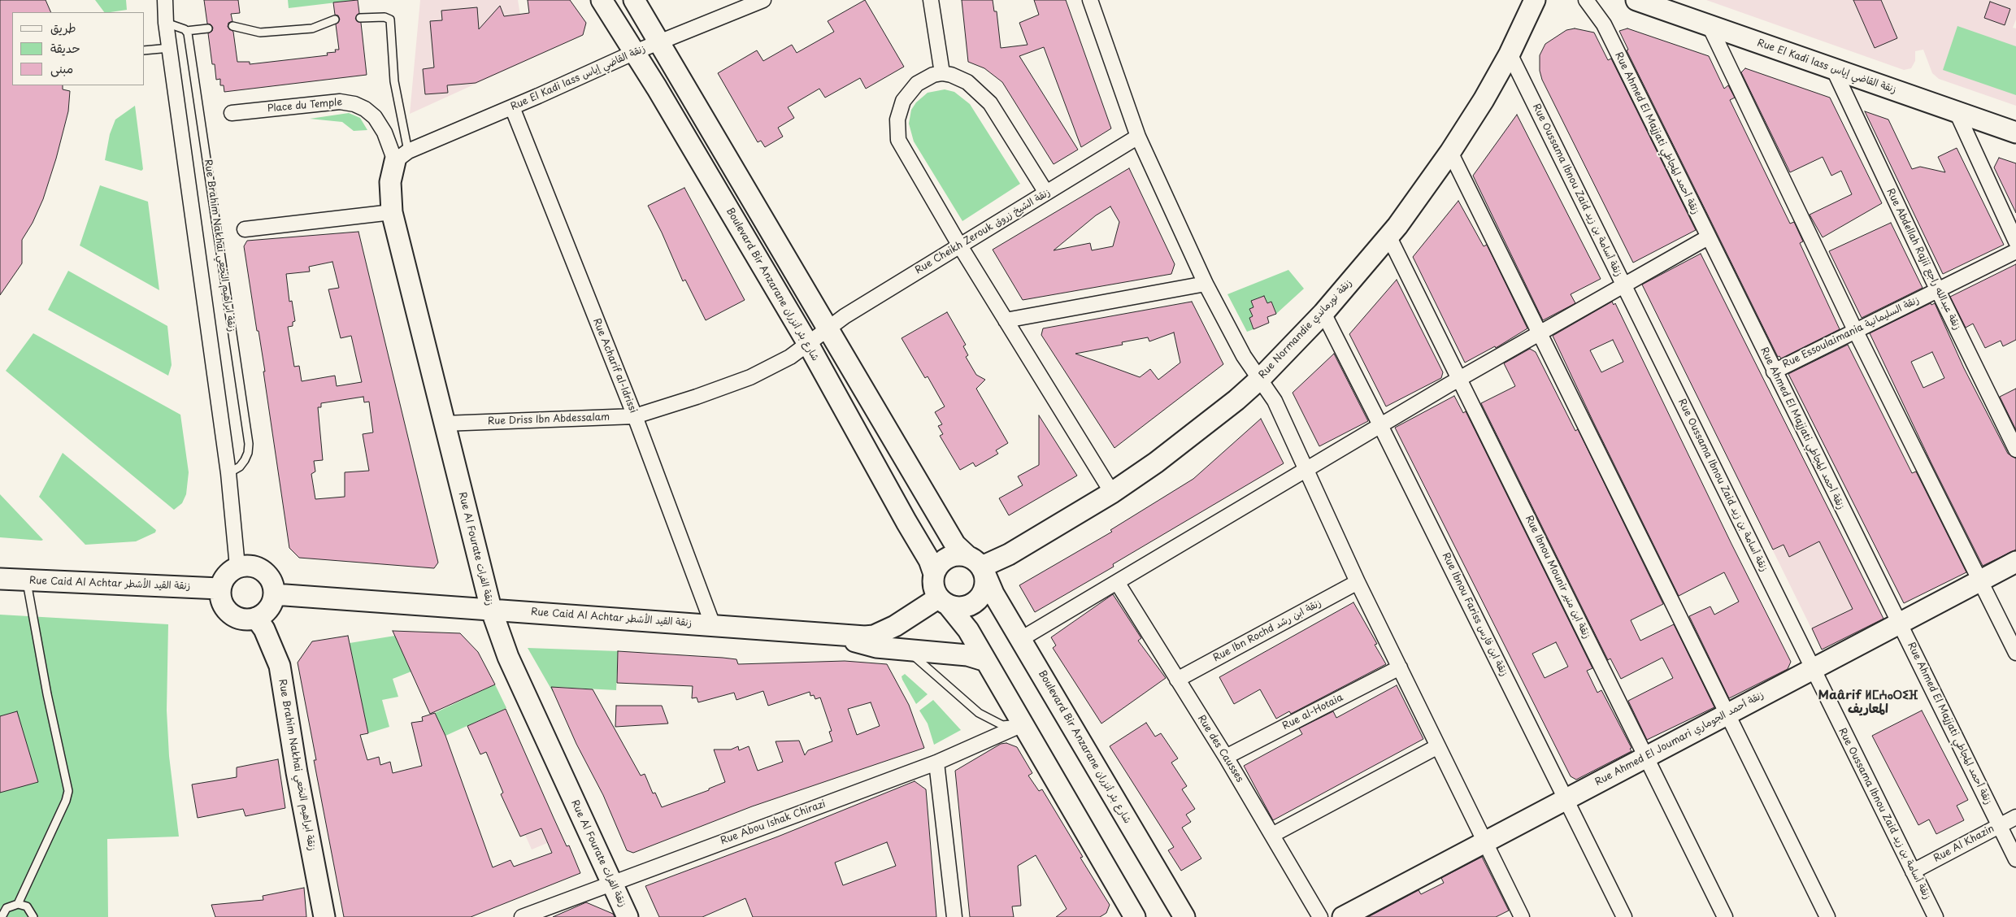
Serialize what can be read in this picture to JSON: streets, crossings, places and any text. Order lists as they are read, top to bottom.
{
  "streets": {
    "street": [
      "Rue El Kadi Iass زنقة القاضي إياس",
      "Place du Temple",
      "Rue Ahmed El Majjati زنقة أحمد المجاطي",
      "Rue Oussama Ibnou Zaid زنقة أسامة بن زيد",
      "Rue Cheikh Zerouk زنقة الشيخ زروق",
      "Rue Brahim Nakhai زنقة ابراهيم النخعي",
      "Rue Abdellah Rajii زنقة عبدالله راجع",
      "Boulevard Bir Anzarane شارع بئر أنزران",
      "Rue Normandie زنقة نورماندي",
      "Rue Essoulaimania زنقة السليمانية",
      "Rue Acharif al-Idrissi",
      "Rue Driss Ibn Abdessalam",
      "Rue Al Fourate زنقة الفرات",
      "Rue Ibnou Mounir زنقة ابن منير",
      "Rue Caid Al Achtar زنقة القيد الأشطر",
      "Rue Ibnou Fariss زنقة ابن فارس",
      "Rue Ibn Rochd زنقة ابن رشد",
      "Rue al-Hotaia",
      "Rue Ahmed El Joumari زنقة أحمد الجوماري",
      "Rue des Causses",
      "Rue Abou Ishak Chirazi",
      "Rue Al Khazin"
    ]
  },
  "crossings": [
    ["Rue El Kadi Iass زنقة القاضي إياس", "Place du Temple"],
    ["Rue El Kadi Iass زنقة القاضي إياس", "Rue Abdellah Rajii زنقة عبدالله راجع"],
    ["Rue El Kadi Iass زنقة القاضي إياس", "Boulevard Bir Anzarane شارع بئر أنزران"],
    ["Rue El Kadi Iass زنقة القاضي إياس", "Rue Acharif al-Idrissi"],
    ["Rue El Kadi Iass زنقة القاضي إياس", "Rue Al Fourate زنقة الفرات"],
    ["Place du Temple", "Rue Al Fourate زنقة الفرات"],
    ["Rue Ahmed El Majjati زنقة أحمد المجاطي", "Rue Essoulaimania زنقة السليمانية"],
    ["Rue Ahmed El Majjati زنقة أحمد المجاطي", "Rue Ahmed El Joumari زنقة أحمد الجوماري"],
    ["Rue Ahmed El Majjati زنقة أحمد المجاطي", "Rue Al Khazin"],
    ["Rue Oussama Ibnou Zaid زنقة أسامة بن زيد", "Rue Normandie زنقة نورماندي"],
    ["Rue Oussama Ibnou Zaid زنقة أسامة بن زيد", "Rue Ahmed El Joumari زنقة أحمد الجوماري"],
    ["Rue Oussama Ibnou Zaid زنقة أسامة بن زيد", "Rue Al Khazin"],
    ["Rue Cheikh Zerouk زنقة الشيخ زروق", "Boulevard Bir Anzarane شارع بئر أنزران"],
    ["Rue Cheikh Zerouk زنقة الشيخ زروق", "Rue Driss Ibn Abdessalam"],
    ["Rue Brahim Nakhai زنقة ابراهيم النخعي", "Rue Caid Al Achtar زنقة القيد الأشطر"],
    ["Rue Abdellah Rajii زنقة عبدالله راجع", "Rue Essoulaimania زنقة السليمانية"],
    ["Boulevard Bir Anzarane شارع بئر أنزران", "Rue Normandie زنقة نورماندي"],
    ["Boulevard Bir Anzarane شارع بئر أنزران", "Rue Driss Ibn Abdessalam"],
    ["Boulevard Bir Anzarane شارع بئر أنزران", "Rue Caid Al Achtar زنقة القيد الأشطر"],
    ["Rue Normandie زنقة نورماندي", "Rue Ibnou Mounir زنقة ابن منير"],
    ["Rue Normandie زنقة نورماندي", "Rue Caid Al Achtar زنقة القيد الأشطر"],
    ["Rue Normandie زنقة نورماندي", "Rue Ibnou Fariss زنقة ابن فارس"],
    ["Rue Acharif al-Idrissi", "Rue Driss Ibn Abdessalam"],
    ["Rue Acharif al-Idrissi", "Rue Caid Al Achtar زنقة القيد الأشطر"],
    ["Rue Driss Ibn Abdessalam", "Rue Al Fourate زنقة الفرات"],
    ["Rue Al Fourate زنقة الفرات", "Rue Caid Al Achtar زنقة القيد الأشطر"],
    ["Rue Al Fourate زنقة الفرات", "Rue Abou Ishak Chirazi"],
    ["Rue Ibnou Mounir زنقة ابن منير", "Rue Ahmed El Joumari زنقة أحمد الجوماري"],
    ["Rue Ibnou Fariss زنقة ابن فارس", "Rue Ahmed El Joumari زنقة أحمد الجوماري"],
    ["Rue Ibn Rochd زنقة ابن رشد", "Rue des Causses"],
    ["Rue al-Hotaia", "Rue des Causses"]
  ],
  "districts": ["Maârif ⵍⵎⵄⴰⵔⵉⴼ المعاريف"],
  "legend": ["طريق", "حديقة", "مبنى"]
}
